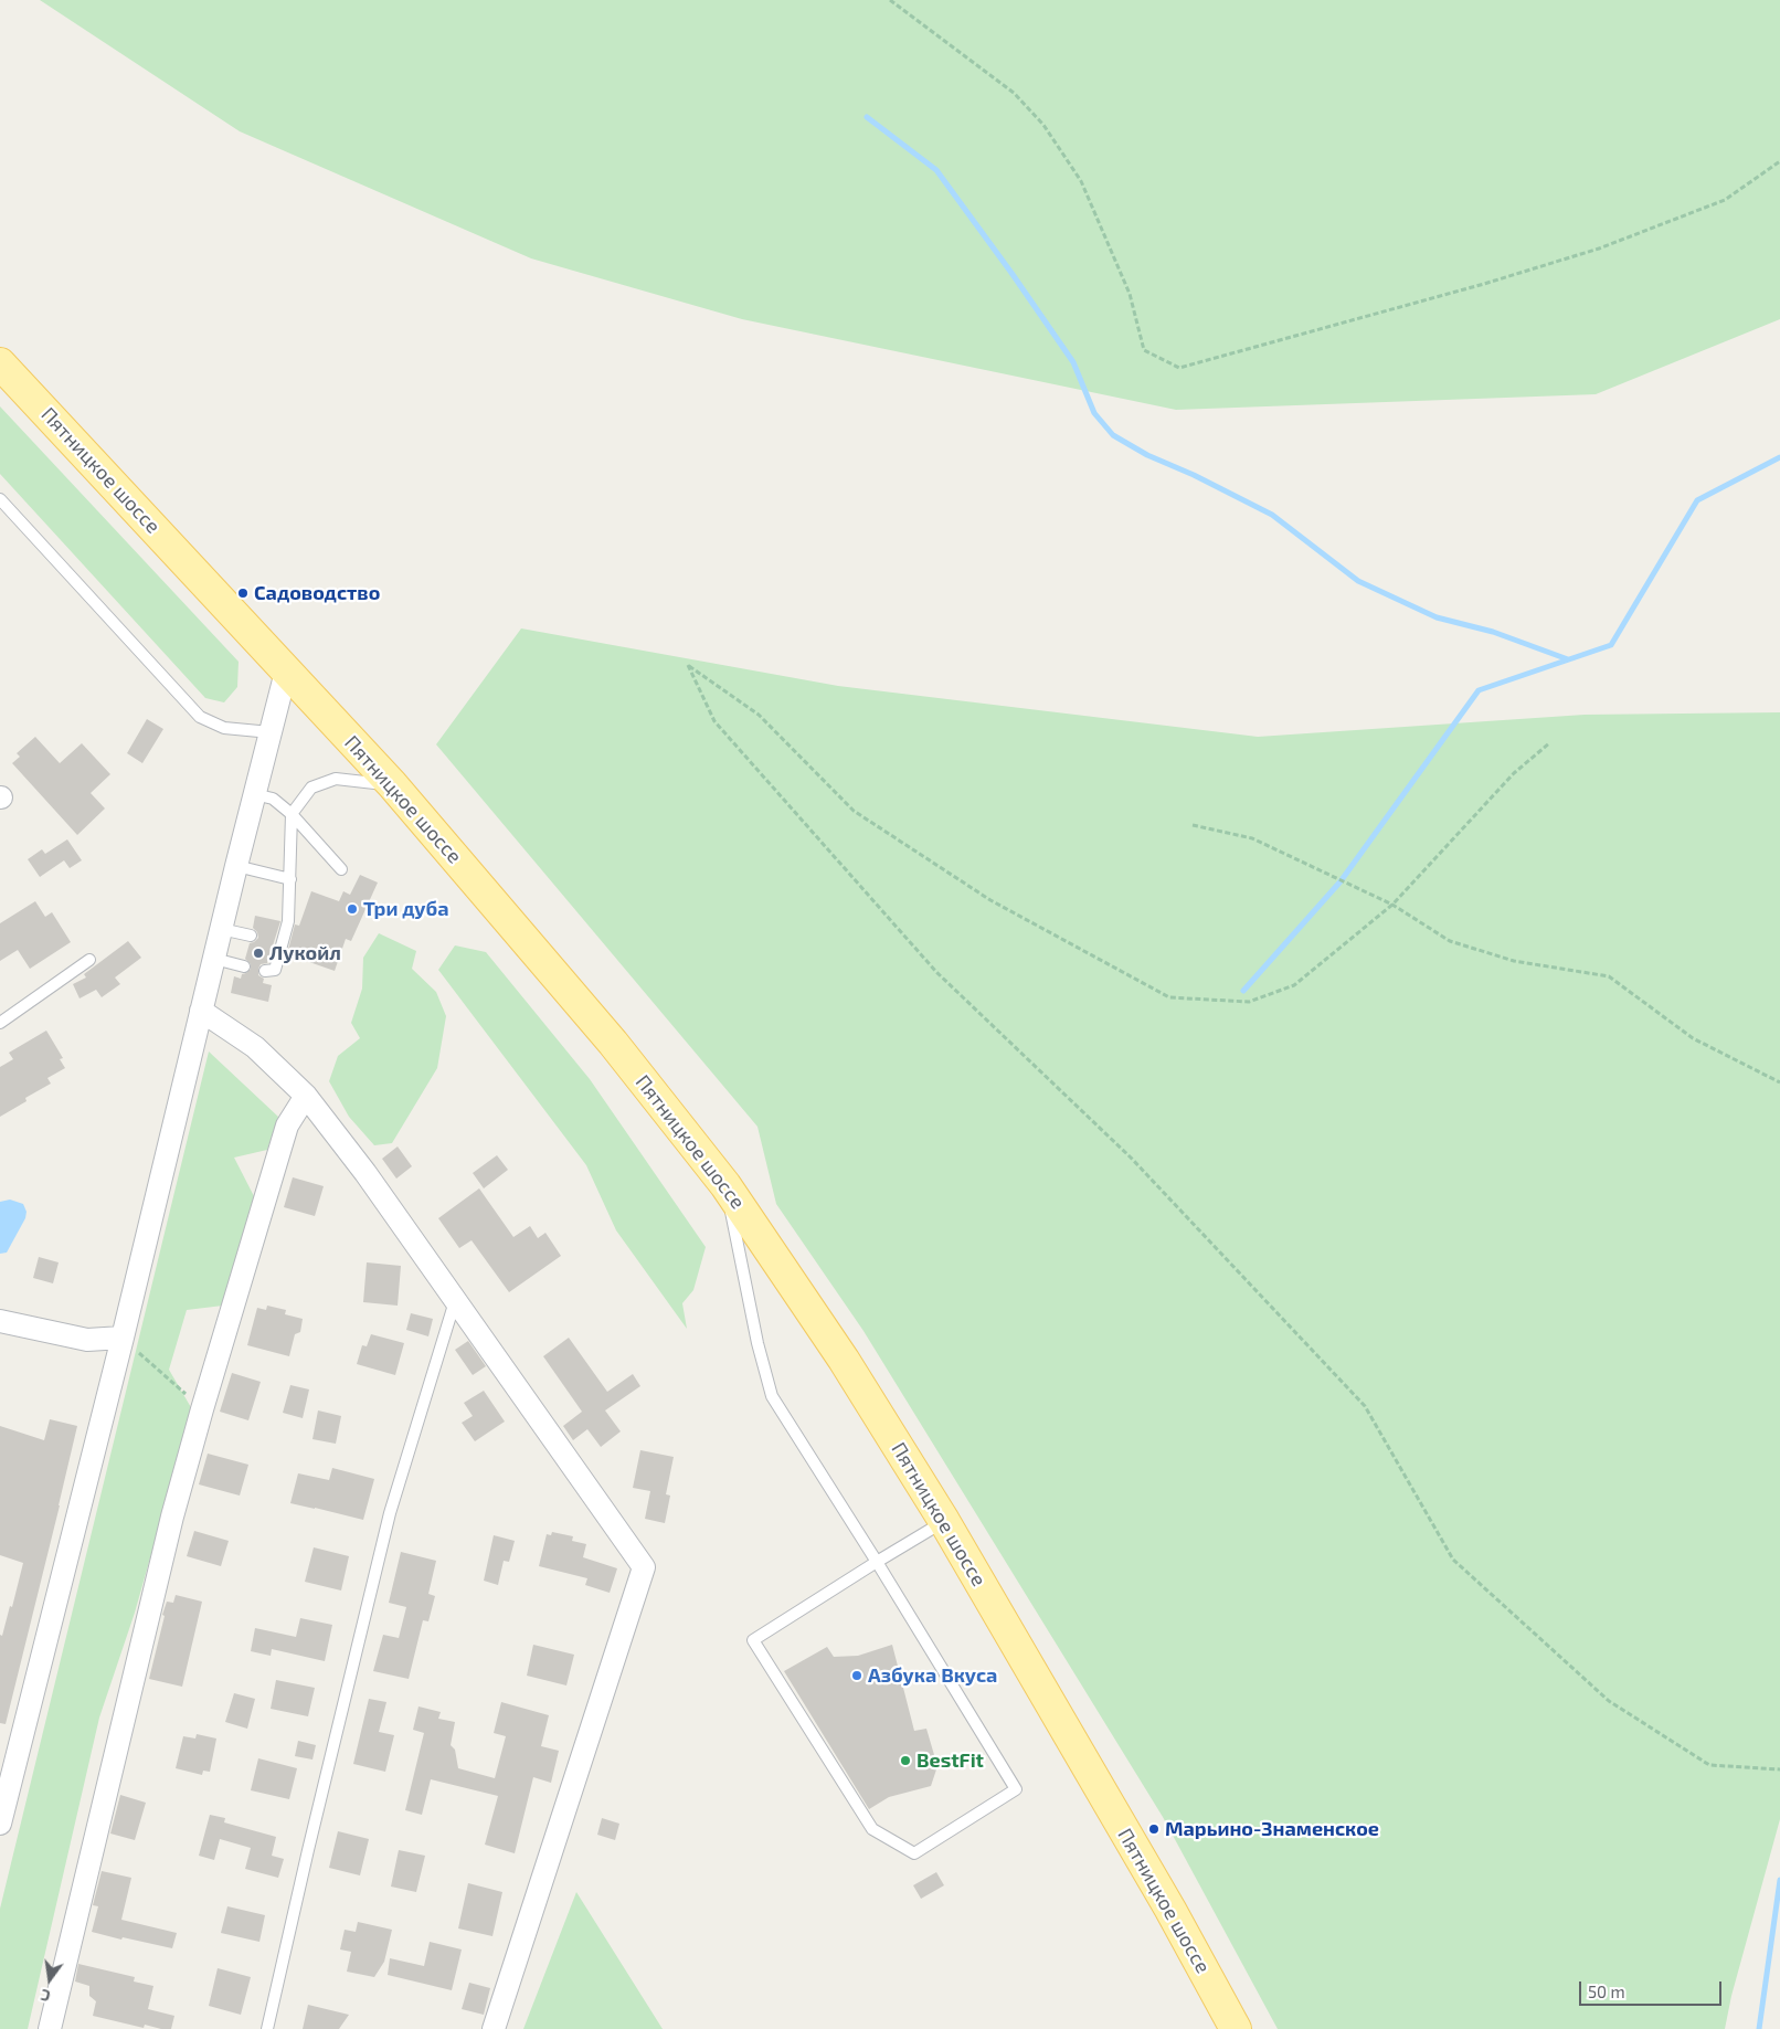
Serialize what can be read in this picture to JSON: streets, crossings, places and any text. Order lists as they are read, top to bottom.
{
  "streets": {
    "main road": ["Пятницкое шоссе"]
  },
  "places": [
    "Садоводство",
    "Три дуба",
    "Лукойл",
    "Азбука Вкуса",
    "BestFit",
    "Марьино-Знаменское"
  ],
  "scale_bar": "50 m",
  "north": "bottom"
}
